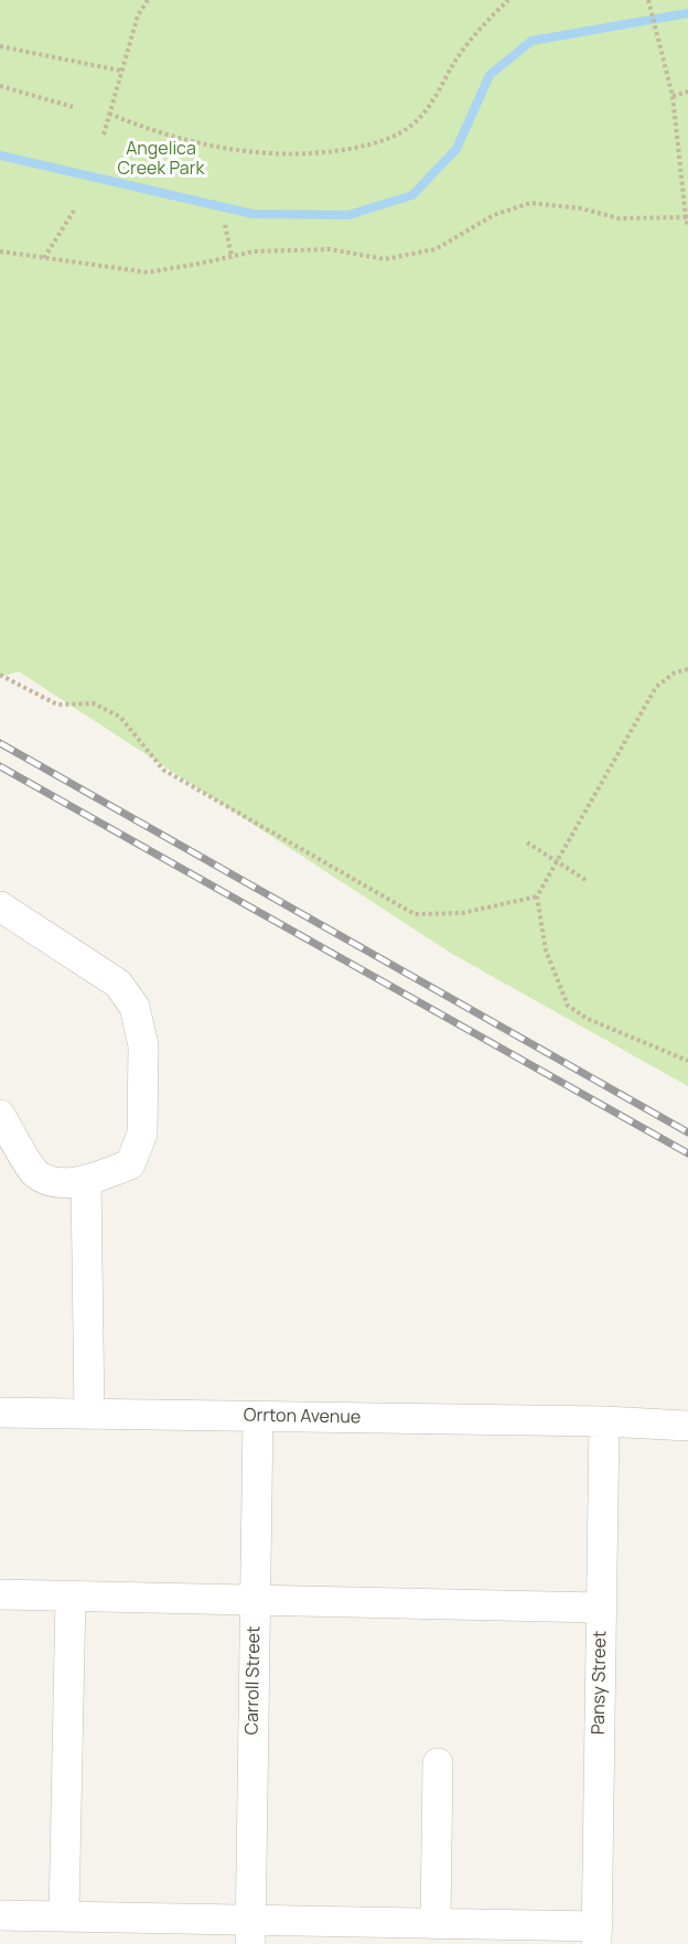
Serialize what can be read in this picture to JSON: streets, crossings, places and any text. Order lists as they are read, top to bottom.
{
  "streets": {
    "street": ["Orrton Avenue", "Carroll Street", "Pansy Street"]
  },
  "crossings": [
    ["Orrton Avenue", "Carroll Street"],
    ["Orrton Avenue", "Pansy Street"]
  ],
  "parks": ["Angelica Creek Park"]
}
